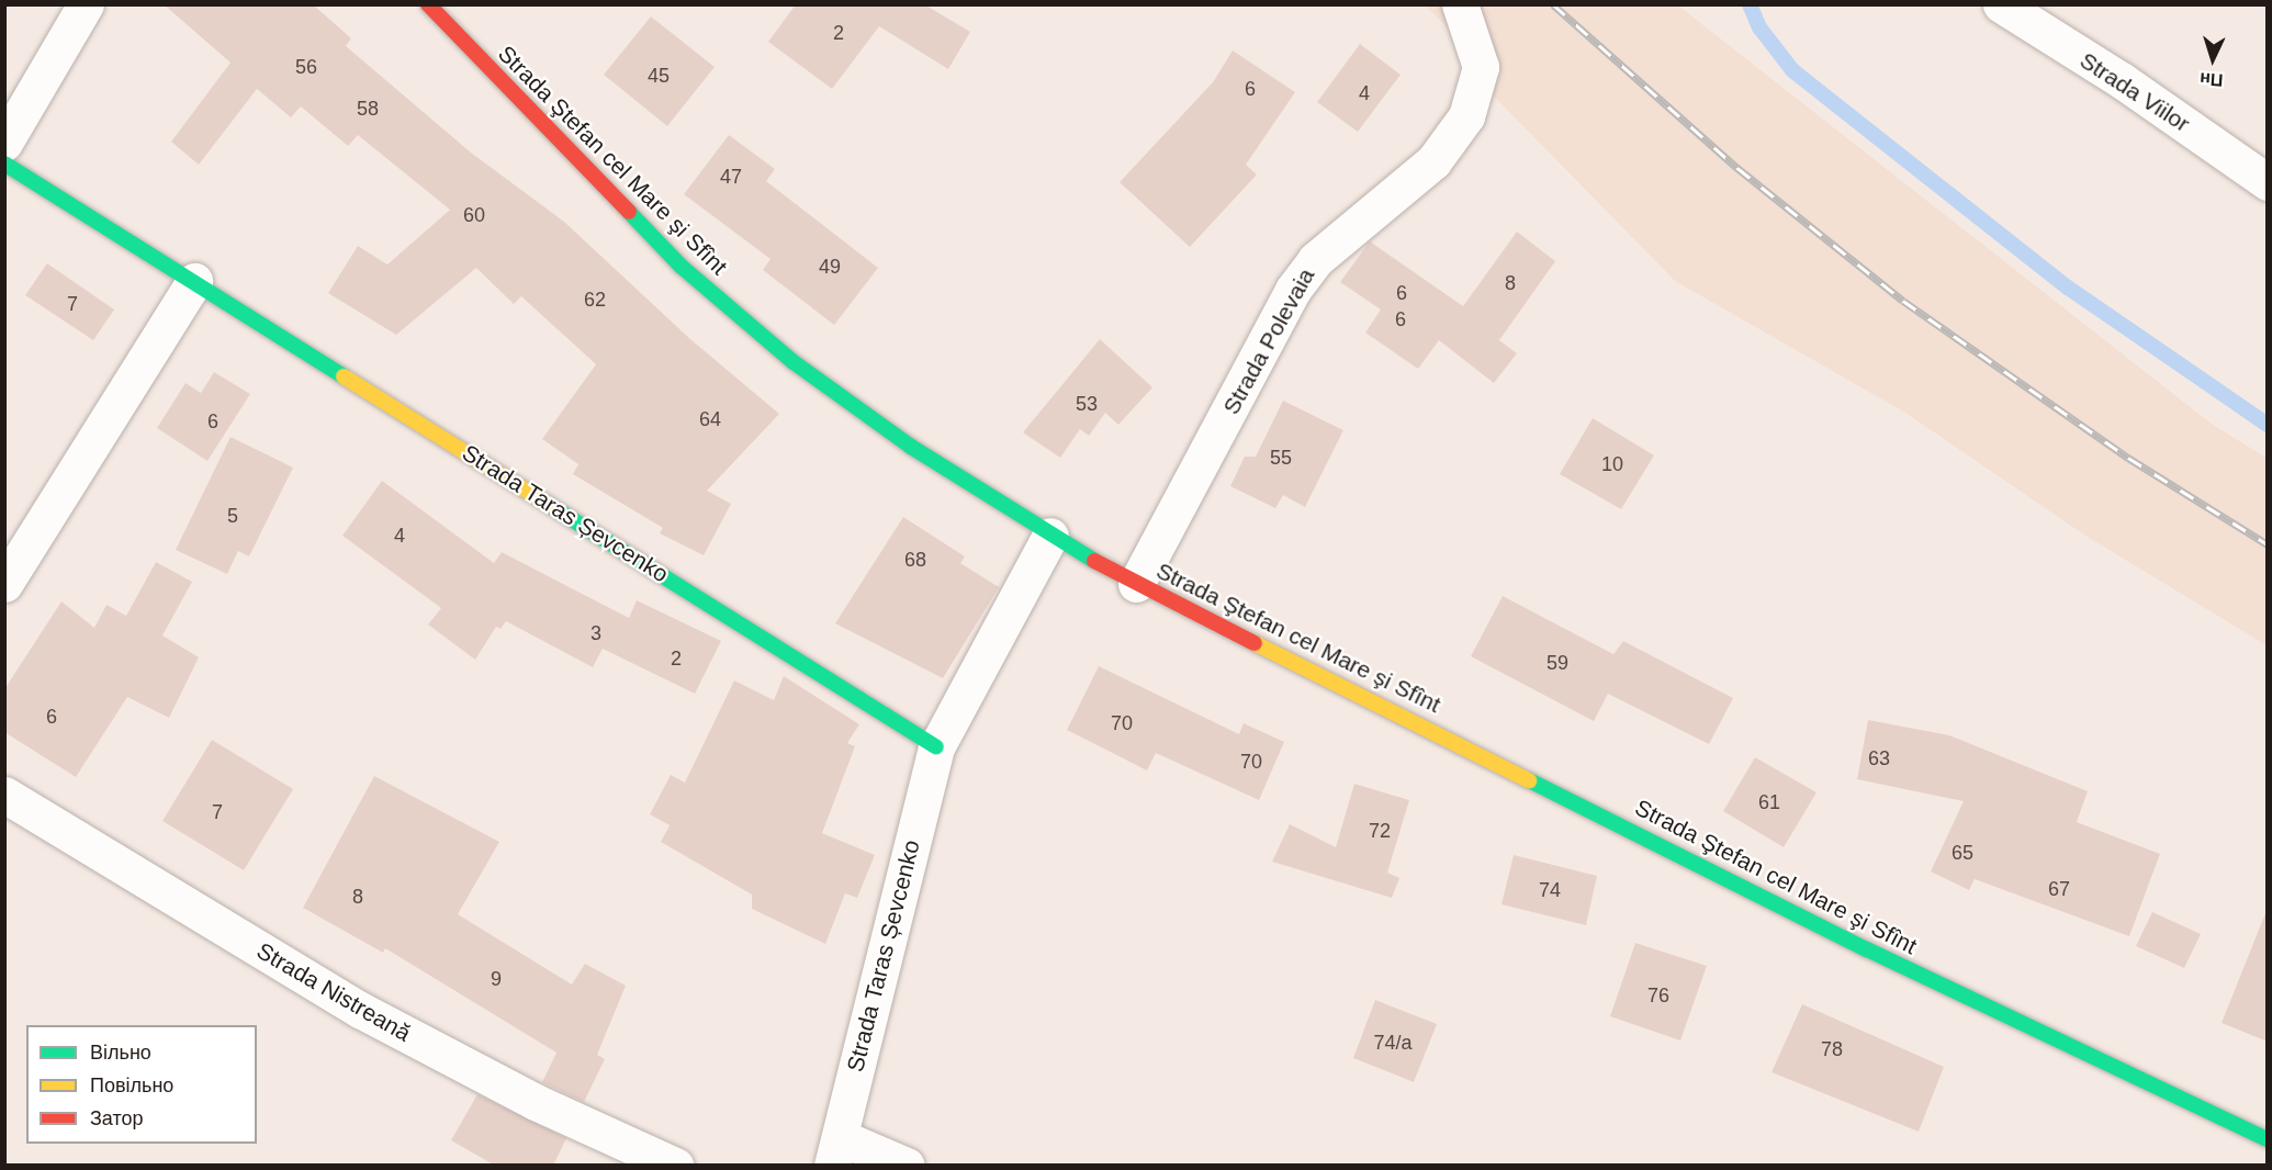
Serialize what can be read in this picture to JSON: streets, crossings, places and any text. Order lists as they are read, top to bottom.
{
  "streets": {
    "main road": ["Strada Ştefan cel Mare şi Sfînt", "Strada Taras Șevcenko"],
    "street": ["Strada Viilor", "Strada Polevaia", "Strada Nistreană"]
  },
  "crossings": [
    ["Strada Ştefan cel Mare şi Sfînt", "Strada Polevaia"],
    ["Strada Ştefan cel Mare şi Sfînt", "Strada Taras Șevcenko"]
  ],
  "house_numbers": [
    "2",
    "56",
    "45",
    "6",
    "4",
    "58",
    "47",
    "60",
    "49",
    "8",
    "6",
    "62",
    "7",
    "6",
    "53",
    "64",
    "6",
    "55",
    "10",
    "5",
    "4",
    "68",
    "3",
    "2",
    "59",
    "6",
    "70",
    "63",
    "70",
    "61",
    "7",
    "72",
    "65",
    "67",
    "74",
    "8",
    "9",
    "76",
    "74/a",
    "78"
  ],
  "legend": ["Вільно", "Повільно", "Затор"],
  "north": "bottom"
}
